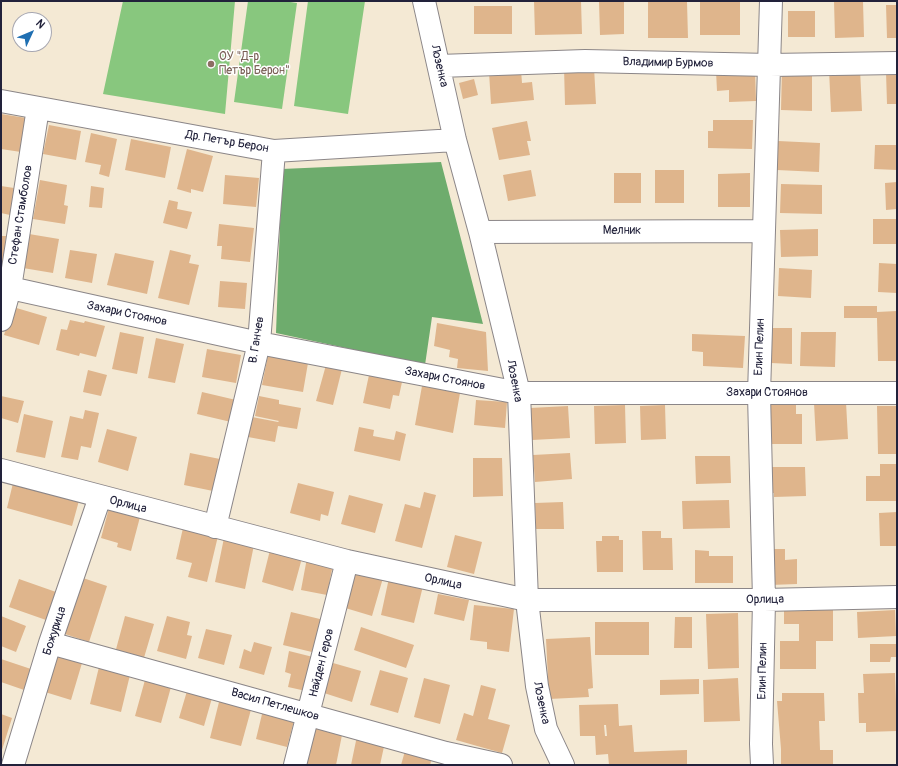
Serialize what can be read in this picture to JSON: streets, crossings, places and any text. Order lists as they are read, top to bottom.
{
  "streets": {
    "street": [
      "Владимир Бурмов",
      "Лозенка",
      "Др. Петър Берон",
      "Стефан Стамболов",
      "Мелник",
      "Захари Стоянов",
      "В. Ганчев",
      "Елин Пелин",
      "Орлица",
      "Божурица",
      "Найден Геров",
      "Васил Петлешков"
    ]
  },
  "crossings": [
    ["Владимир Бурмов", "Лозенка"],
    ["Владимир Бурмов", "Елин Пелин"],
    ["Лозенка", "Др. Петър Берон"],
    ["Лозенка", "Мелник"],
    ["Лозенка", "Захари Стоянов"],
    ["Лозенка", "Орлица"],
    ["Др. Петър Берон", "Стефан Стамболов"],
    ["Др. Петър Берон", "В. Ганчев"],
    ["Стефан Стамболов", "Захари Стоянов"],
    ["Мелник", "Елин Пелин"],
    ["Захари Стоянов", "В. Ганчев"],
    ["Захари Стоянов", "Елин Пелин"],
    ["В. Ганчев", "Орлица"],
    ["Елин Пелин", "Орлица"],
    ["Орлица", "Божурица"],
    ["Орлица", "Найден Геров"],
    ["Божурица", "Васил Петлешков"],
    ["Найден Геров", "Васил Петлешков"]
  ],
  "places": ["ОУ \"Д-р Петър Берон\""],
  "north": "top right"
}
